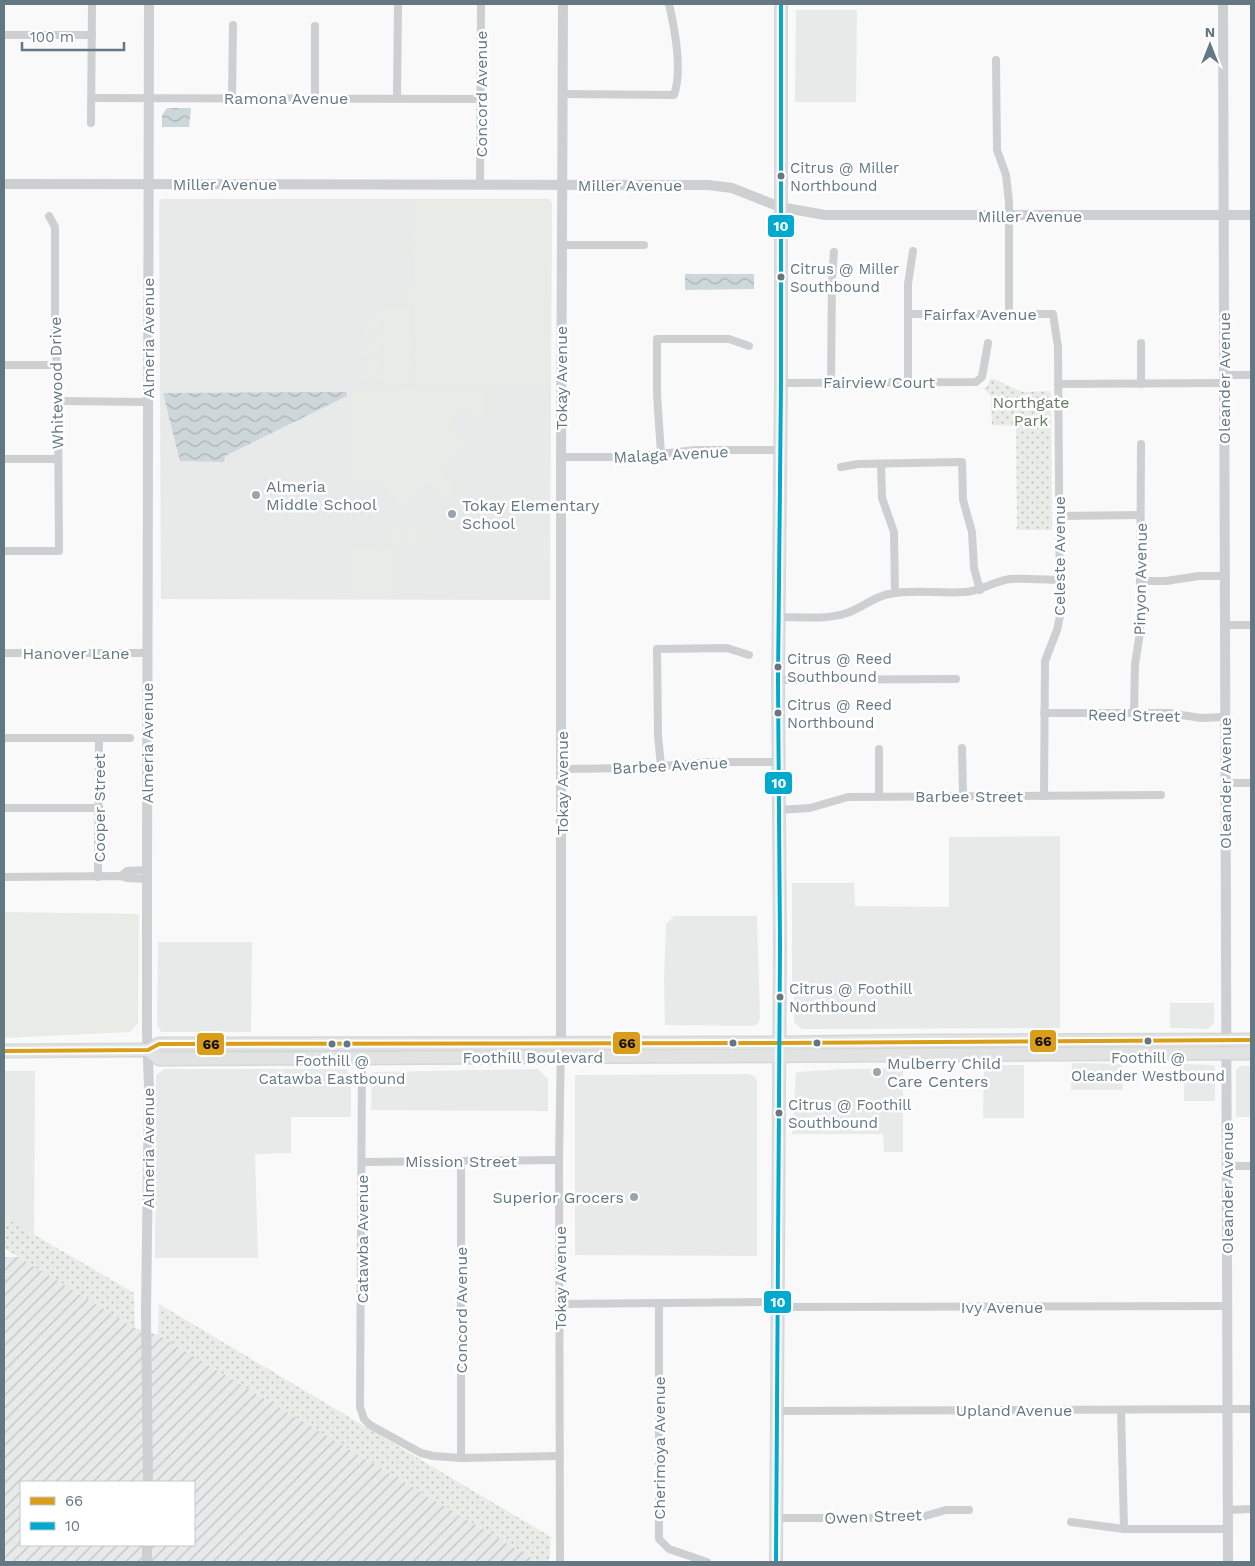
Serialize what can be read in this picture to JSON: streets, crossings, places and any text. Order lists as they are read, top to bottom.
{
  "streets": {
    "main road": ["Foothill Boulevard"],
    "street": [
      "Concord Avenue",
      "Ramona Avenue",
      "Miller Avenue",
      "Fairfax Avenue",
      "Almeria Avenue",
      "Tokay Avenue",
      "Oleander Avenue",
      "Fairview Court",
      "Whitewood Drive",
      "Malaga Avenue",
      "Celeste Avenue",
      "Pinyon Avenue",
      "Hanover Lane",
      "Reed Street",
      "Barbee Avenue",
      "Barbee Street",
      "Cooper Street",
      "Mission Street",
      "Catawba Avenue",
      "Ivy Avenue",
      "Upland Avenue",
      "Cherimoya Avenue",
      "Owen Street"
    ]
  },
  "crossings": [
    ["Concord Avenue", "Ramona Avenue"],
    ["Concord Avenue", "Miller Avenue"],
    ["Concord Avenue", "Mission Street"],
    ["Concord Avenue", "Catawba Avenue"],
    ["Ramona Avenue", "Almeria Avenue"],
    ["Miller Avenue", "Almeria Avenue"],
    ["Miller Avenue", "Tokay Avenue"],
    ["Miller Avenue", "Oleander Avenue"],
    ["Fairfax Avenue", "Celeste Avenue"],
    ["Almeria Avenue", "Hanover Lane"],
    ["Almeria Avenue", "Foothill Boulevard"],
    ["Tokay Avenue", "Malaga Avenue"],
    ["Tokay Avenue", "Barbee Avenue"],
    ["Tokay Avenue", "Foothill Boulevard"],
    ["Tokay Avenue", "Mission Street"],
    ["Tokay Avenue", "Ivy Avenue"],
    ["Oleander Avenue", "Reed Street"],
    ["Oleander Avenue", "Foothill Boulevard"],
    ["Oleander Avenue", "Ivy Avenue"],
    ["Oleander Avenue", "Upland Avenue"],
    ["Celeste Avenue", "Reed Street"],
    ["Celeste Avenue", "Barbee Street"],
    ["Pinyon Avenue", "Reed Street"],
    ["Foothill Boulevard", "Catawba Avenue"],
    ["Mission Street", "Catawba Avenue"],
    ["Ivy Avenue", "Cherimoya Avenue"]
  ],
  "parks": ["Northgate Park"],
  "places": [
    "Citrus @ Miller Northbound",
    "Citrus @ Miller Southbound",
    "Almeria Middle School",
    "Tokay Elementary School",
    "Citrus @ Reed Southbound",
    "Citrus @ Reed Northbound",
    "Citrus @ Foothill Northbound",
    "Foothill @ Oleander Westbound",
    "Foothill @ Catawba Eastbound",
    "Mulberry Child Care Centers",
    "Citrus @ Foothill Southbound",
    "Superior Grocers"
  ],
  "lines": ["transit line 10", "transit line 66"],
  "legend": ["66", "10"],
  "scale_bar": "100 m",
  "north": "top"
}
